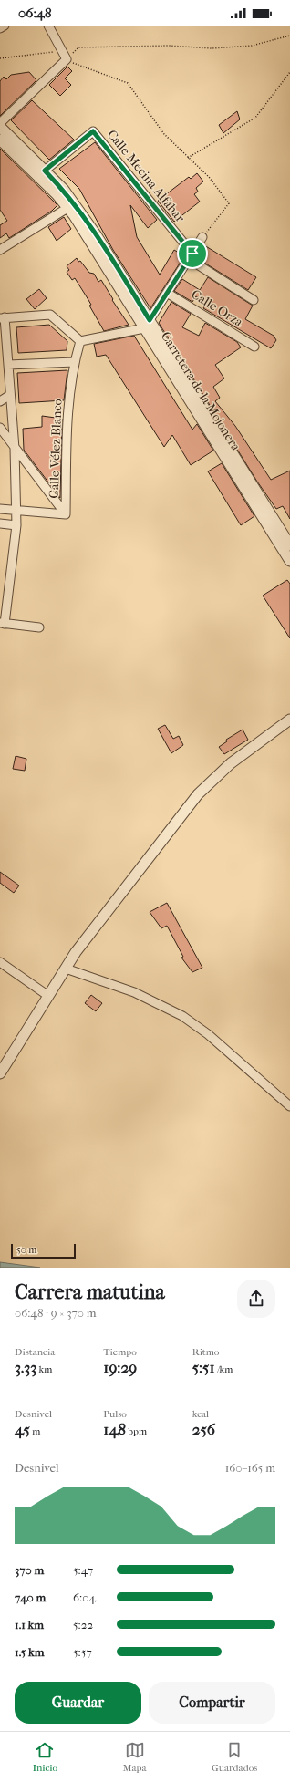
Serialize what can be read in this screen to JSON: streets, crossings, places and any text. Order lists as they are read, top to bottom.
{
  "streets": {
    "street": [
      "Calle Mecina Alfahar",
      "Calle Orza",
      "Carretera de la Mojonera",
      "Calle Vélez Blanco"
    ]
  },
  "crossings": [
    ["Calle Mecina Alfahar", "Carretera de la Mojonera"]
  ],
  "scale_bar": "50 m",
  "page": {
    "status": "06:48",
    "scale": "50 m",
    "heading": ["Carrera matutina", "06:48 · 9 × 370 m"],
    "stats": [
      ["Distancia", "3.33 km"],
      ["Tiempo", "19:29"],
      ["Ritmo", "5:51 /km"],
      ["Desnivel", "45 m"],
      ["Pulso", "148 bpm"],
      ["kcal", "256"]
    ],
    "chart": ["Desnivel", "160–165 m"],
    "list": [
      {
        "name": "370 m",
        "note": "5:47"
      },
      {
        "name": "740 m",
        "note": "6:04"
      },
      {
        "name": "1.1 km",
        "note": "5:22"
      },
      {
        "name": "1.5 km",
        "note": "5:57"
      }
    ],
    "buttons": ["Guardar", "Compartir"],
    "tabs": ["Inicio", "Mapa", "Guardados"]
  }
}
